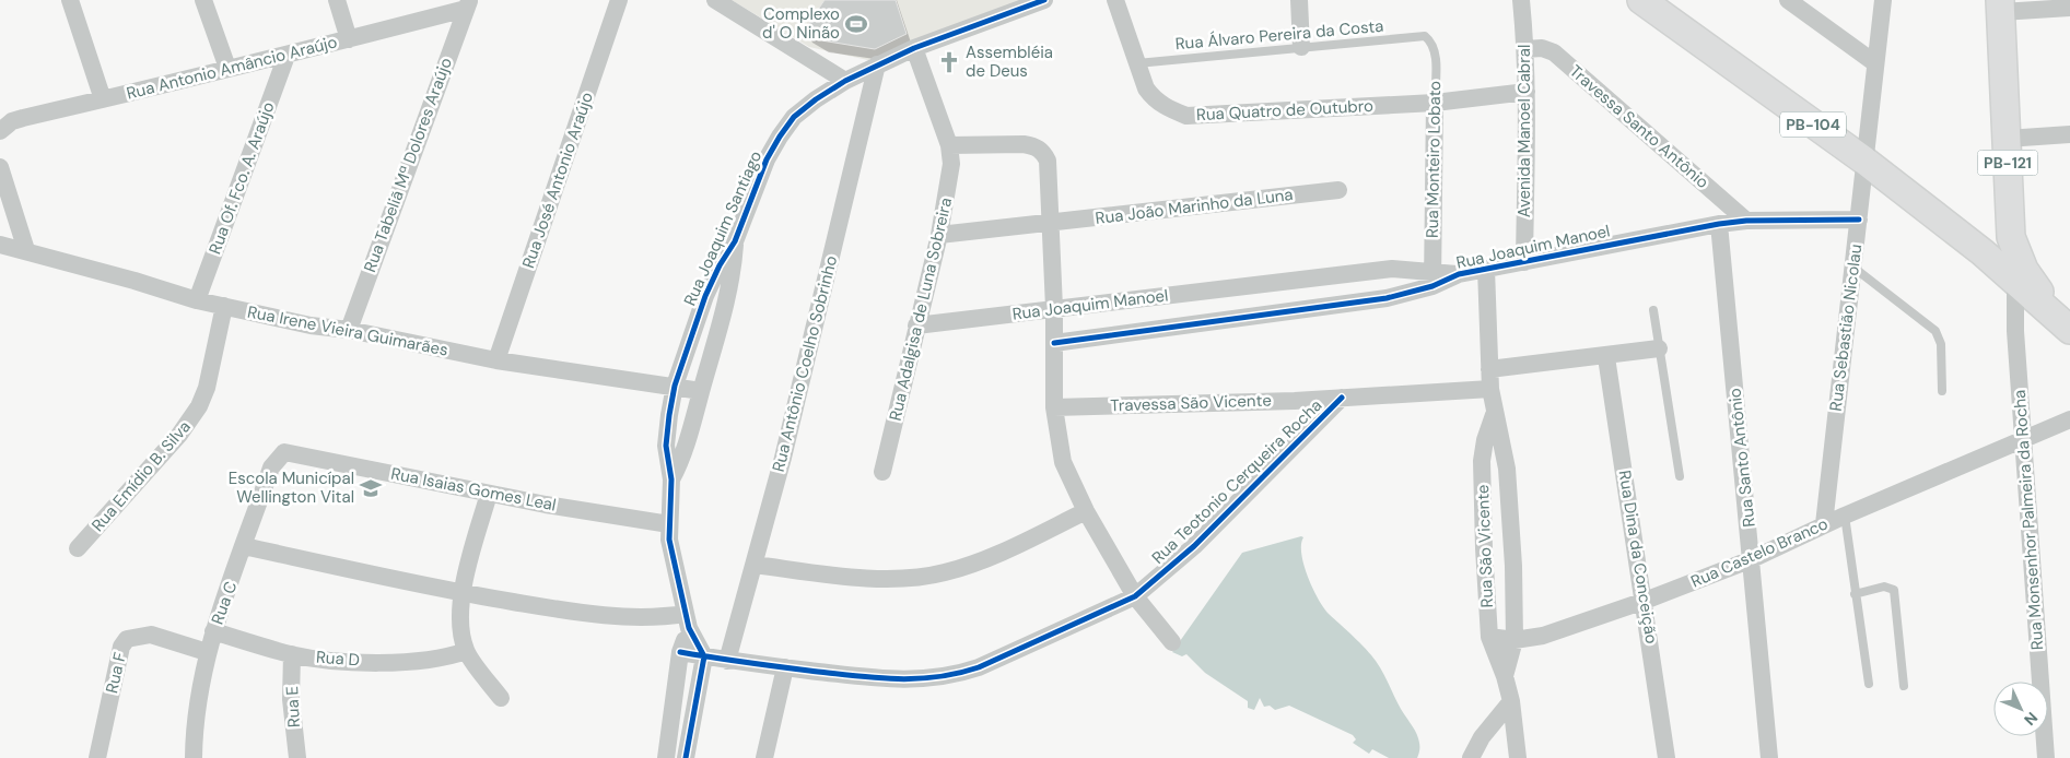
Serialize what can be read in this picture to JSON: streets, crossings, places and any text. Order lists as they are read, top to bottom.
{
  "streets": {
    "main road": ["PB-104", "PB-121"],
    "street": [
      "Rua Antonio Amâncio Araújo",
      "Rua Quatro de Outubro",
      "Travessa Santo Antônio",
      "Avenida Manoel Cabral",
      "Rua Monteiro Lobato",
      "Rua Tabeliã Mª Dolores Araújo",
      "Rua Of. Fco. A. Araújo",
      "Rua José Antonio Araújo",
      "Rua João Marinho da Luna",
      "Rua Joaquim Santiago",
      "Rua Joaquim Manoel",
      "Rua Adalgisa de Luna Sobreira",
      "Rua Sebastião Nicolau",
      "Rua Irene Vieira Guimarães",
      "Rua Antônio Coelho Sobrinho",
      "Travessa São Vicente",
      "Rua Santo Antônio",
      "Rua Emídio B. Silva",
      "Rua Teotonio Cerqueira Rocha",
      "Rua Isaias Gomes Leal",
      "Rua Monsenhor Palmeira da Rocha",
      "Rua São Vicente",
      "Rua Castelo Branco",
      "Rua Dina da Conceição",
      "Rua C",
      "Rua D",
      "Rua F",
      "Rua E"
    ],
    "lane": ["Rua Álvaro Pereira da Costa"]
  },
  "crossings": [
    ["Rua Álvaro Pereira da Costa", "Rua Quatro de Outubro"],
    ["Rua Álvaro Pereira da Costa", "Rua Monteiro Lobato"],
    ["Rua Antonio Amâncio Araújo", "Rua Tabeliã Mª Dolores Araújo"],
    ["Rua Antonio Amâncio Araújo", "Rua Of. Fco. A. Araújo"],
    ["Rua Quatro de Outubro", "Avenida Manoel Cabral"],
    ["Rua Quatro de Outubro", "Rua Monteiro Lobato"],
    ["PB-104", "PB-121"],
    ["PB-104", "Rua Sebastião Nicolau"],
    ["PB-104", "Rua Monsenhor Palmeira da Rocha"],
    ["Travessa Santo Antônio", "Avenida Manoel Cabral"],
    ["Travessa Santo Antônio", "Rua Joaquim Manoel"],
    ["Avenida Manoel Cabral", "Rua Joaquim Manoel"],
    ["Rua Monteiro Lobato", "Rua Joaquim Manoel"],
    ["Rua Tabeliã Mª Dolores Araújo", "Rua Irene Vieira Guimarães"],
    ["Rua Of. Fco. A. Araújo", "Rua Irene Vieira Guimarães"],
    ["Rua José Antonio Araújo", "Rua Irene Vieira Guimarães"],
    ["Rua João Marinho da Luna", "Rua Adalgisa de Luna Sobreira"],
    ["Rua Joaquim Santiago", "Rua Irene Vieira Guimarães"],
    ["Rua Joaquim Santiago", "Rua Antônio Coelho Sobrinho"],
    ["Rua Joaquim Santiago", "Rua Teotonio Cerqueira Rocha"],
    ["Rua Joaquim Santiago", "Rua Isaias Gomes Leal"],
    ["Rua Joaquim Manoel", "Rua Adalgisa de Luna Sobreira"],
    ["Rua Joaquim Manoel", "Rua Sebastião Nicolau"],
    ["Rua Joaquim Manoel", "Rua Santo Antônio"],
    ["Rua Joaquim Manoel", "Rua São Vicente"],
    ["Rua Sebastião Nicolau", "Rua Castelo Branco"],
    ["Rua Irene Vieira Guimarães", "Rua Emídio B. Silva"],
    ["Rua Antônio Coelho Sobrinho", "Rua Teotonio Cerqueira Rocha"],
    ["Travessa São Vicente", "Rua Teotonio Cerqueira Rocha"],
    ["Travessa São Vicente", "Rua São Vicente"],
    ["Rua Santo Antônio", "Rua Castelo Branco"],
    ["Rua Isaias Gomes Leal", "Rua C"],
    ["Rua Monsenhor Palmeira da Rocha", "Rua Castelo Branco"],
    ["Rua São Vicente", "Rua Castelo Branco"],
    ["Rua Castelo Branco", "Rua Dina da Conceição"],
    ["Rua C", "Rua D"],
    ["Rua C", "Rua F"],
    ["Rua D", "Rua E"]
  ],
  "places": {
    "sports": ["Complexo d' O Ninão"],
    "church": ["Assembléia de Deus"],
    "school or university": ["Escola Municípal Wellington Vital"]
  },
  "north": "bottom right"
}
